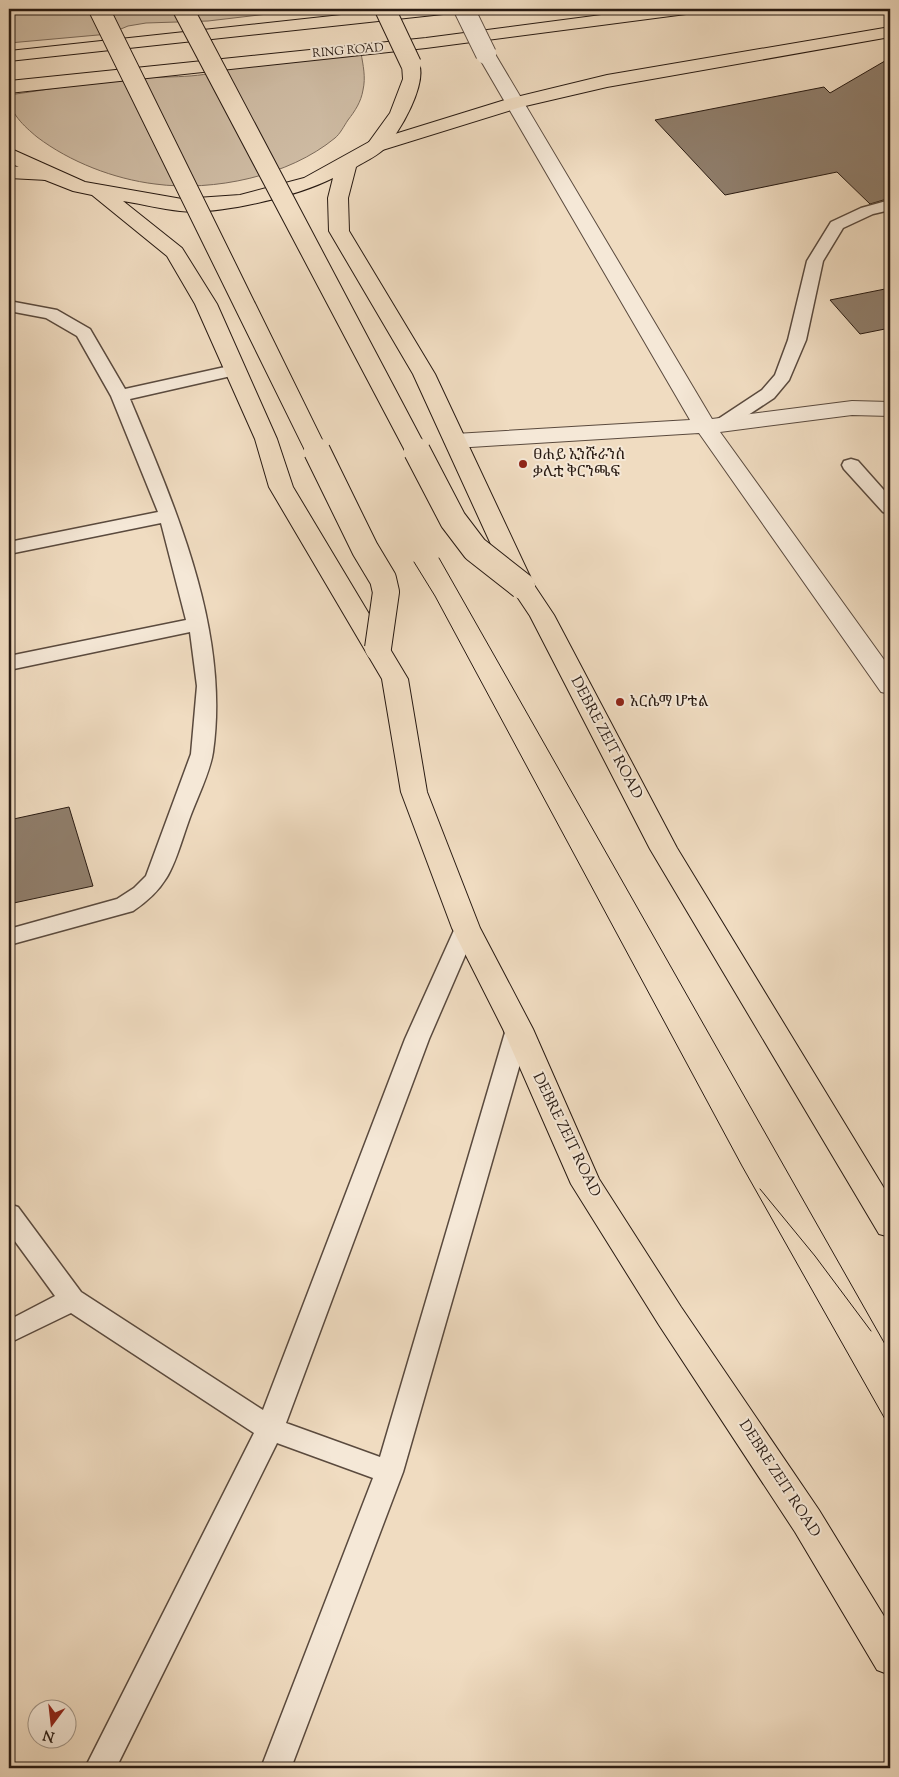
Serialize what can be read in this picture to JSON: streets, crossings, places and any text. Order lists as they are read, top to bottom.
{
  "streets": {
    "main road": ["RING ROAD", "DEBRE ZEIT ROAD"]
  },
  "places": ["ፀሐይ ኢንሹራንስ ቃሊቲ ቅርንጫፍ", "አርሴማ ሆቴል"],
  "north": "bottom"
}
